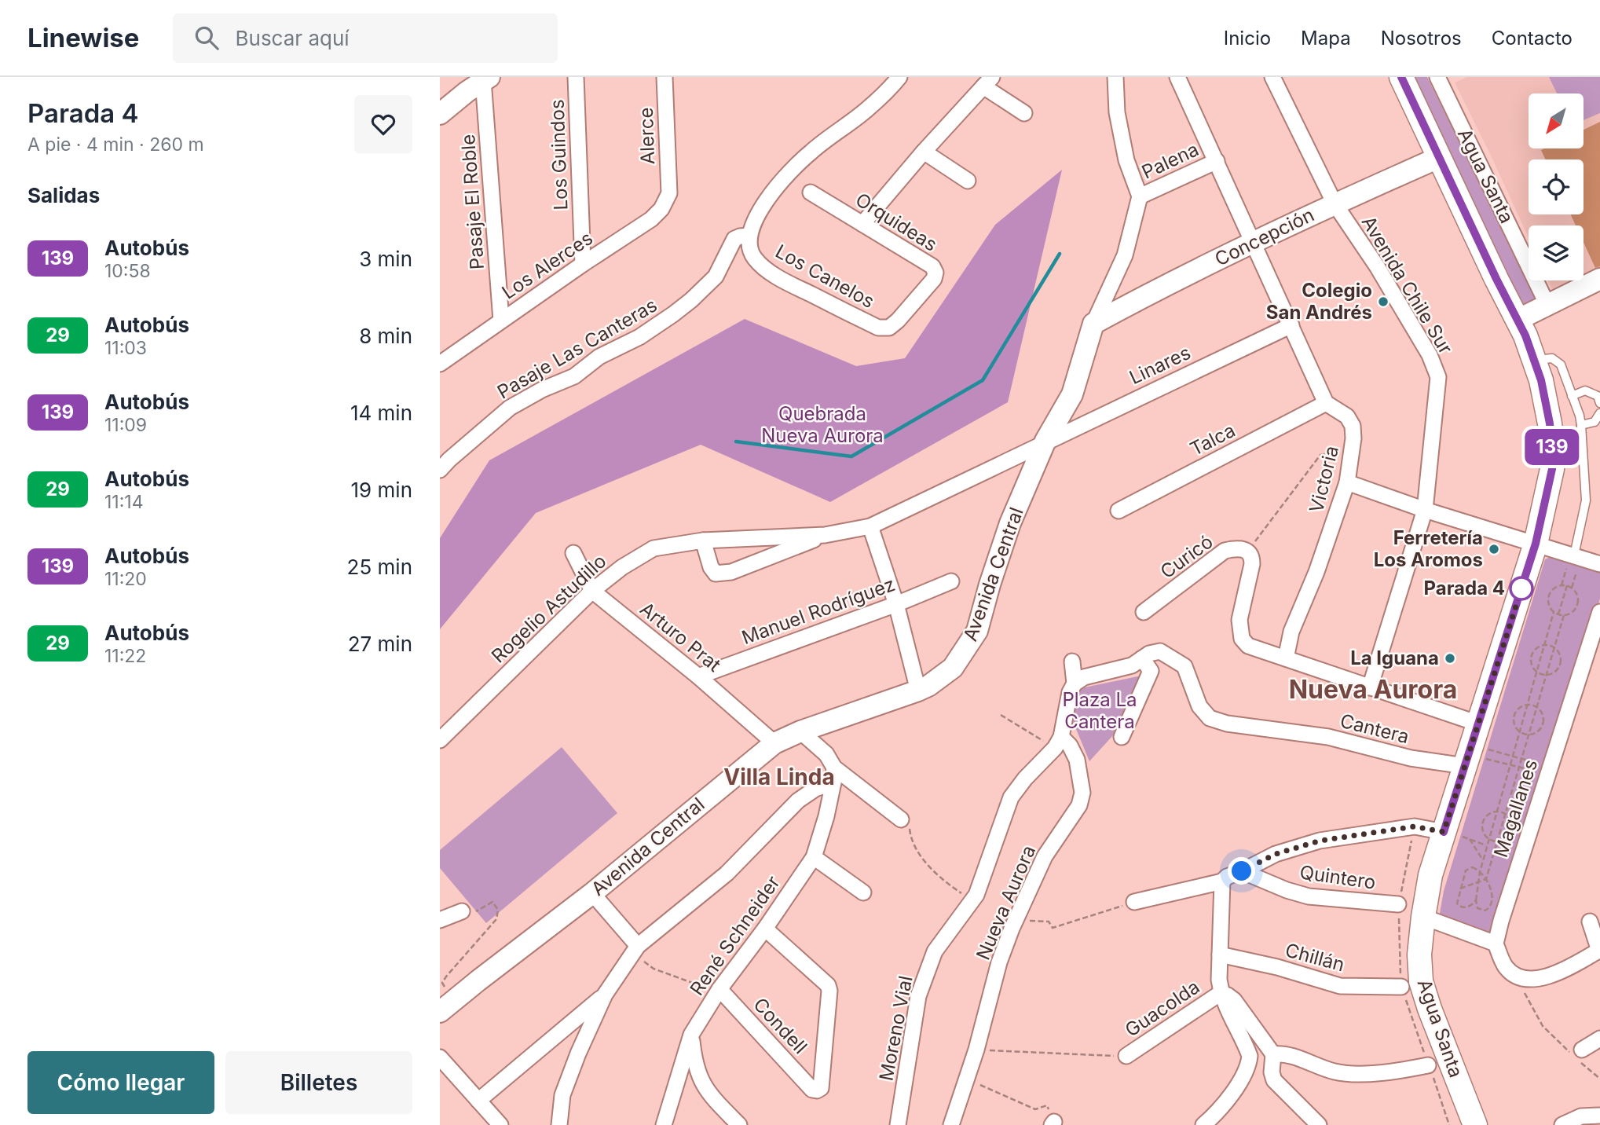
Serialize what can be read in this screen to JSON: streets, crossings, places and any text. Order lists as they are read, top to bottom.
{
  "streets": {
    "main road": ["Agua Santa"],
    "street": [
      "Alerce",
      "Los Guindos",
      "Palena",
      "Pasaje El Roble",
      "Orquideas",
      "Concepción",
      "Los Alerces",
      "Los Canelos",
      "Avenida Chile Sur",
      "Pasaje Las Canteras",
      "Linares",
      "Talca",
      "Victoria",
      "Curicó",
      "Avenida Central",
      "Rogelio Astudillo",
      "Manuel Rodríguez",
      "Arturo Prat",
      "Cantera",
      "Magallanes",
      "Quintero",
      "Nueva Aurora",
      "René Schneider",
      "Chillán",
      "Guacolda",
      "Condell",
      "Moreno Vial"
    ]
  },
  "crossings": [
    ["Alerce", "Los Alerces"],
    ["Los Guindos", "Los Alerces"],
    ["Palena", "Avenida Central"],
    ["Agua Santa", "Concepción"],
    ["Agua Santa", "Cantera"],
    ["Pasaje El Roble", "Los Alerces"],
    ["Orquideas", "Los Canelos"],
    ["Concepción", "Avenida Chile Sur"],
    ["Concepción", "Avenida Central"],
    ["Los Canelos", "Pasaje Las Canteras"],
    ["Linares", "Avenida Central"],
    ["Linares", "Rogelio Astudillo"],
    ["Talca", "Victoria"],
    ["Avenida Central", "Rogelio Astudillo"],
    ["Avenida Central", "Arturo Prat"],
    ["Rogelio Astudillo", "Arturo Prat"],
    ["Manuel Rodríguez", "Arturo Prat"],
    ["Nueva Aurora", "Moreno Vial"],
    ["René Schneider", "Condell"]
  ],
  "districts": ["Nueva Aurora", "Villa Linda"],
  "parks": ["Quebrada Nueva Aurora", "Plaza La Cantera"],
  "places": [
    "Colegio San Andrés",
    "Ferretería Los Aromos",
    "Parada 4",
    "La Iguana"
  ],
  "lines": ["bus line 139"],
  "north": "bottom left",
  "page": {
    "header": "Linewise",
    "search": "Buscar aquí",
    "nav": [
      "Inicio",
      "Mapa",
      "Nosotros",
      "Contacto"
    ],
    "heading": [
      ["Parada 4", "A pie · 4 min · 260 m"],
      "Salidas"
    ],
    "on_map": "139",
    "list": [
      {
        "mark": "139",
        "name": "Autobús",
        "note": "10:58",
        "value": "3 min"
      },
      {
        "mark": "29",
        "name": "Autobús",
        "note": "11:03",
        "value": "8 min"
      },
      {
        "mark": "139",
        "name": "Autobús",
        "note": "11:09",
        "value": "14 min"
      },
      {
        "mark": "29",
        "name": "Autobús",
        "note": "11:14",
        "value": "19 min"
      },
      {
        "mark": "139",
        "name": "Autobús",
        "note": "11:20",
        "value": "25 min"
      },
      {
        "mark": "29",
        "name": "Autobús",
        "note": "11:22",
        "value": "27 min"
      }
    ],
    "buttons": ["Cómo llegar", "Billetes"]
  }
}
